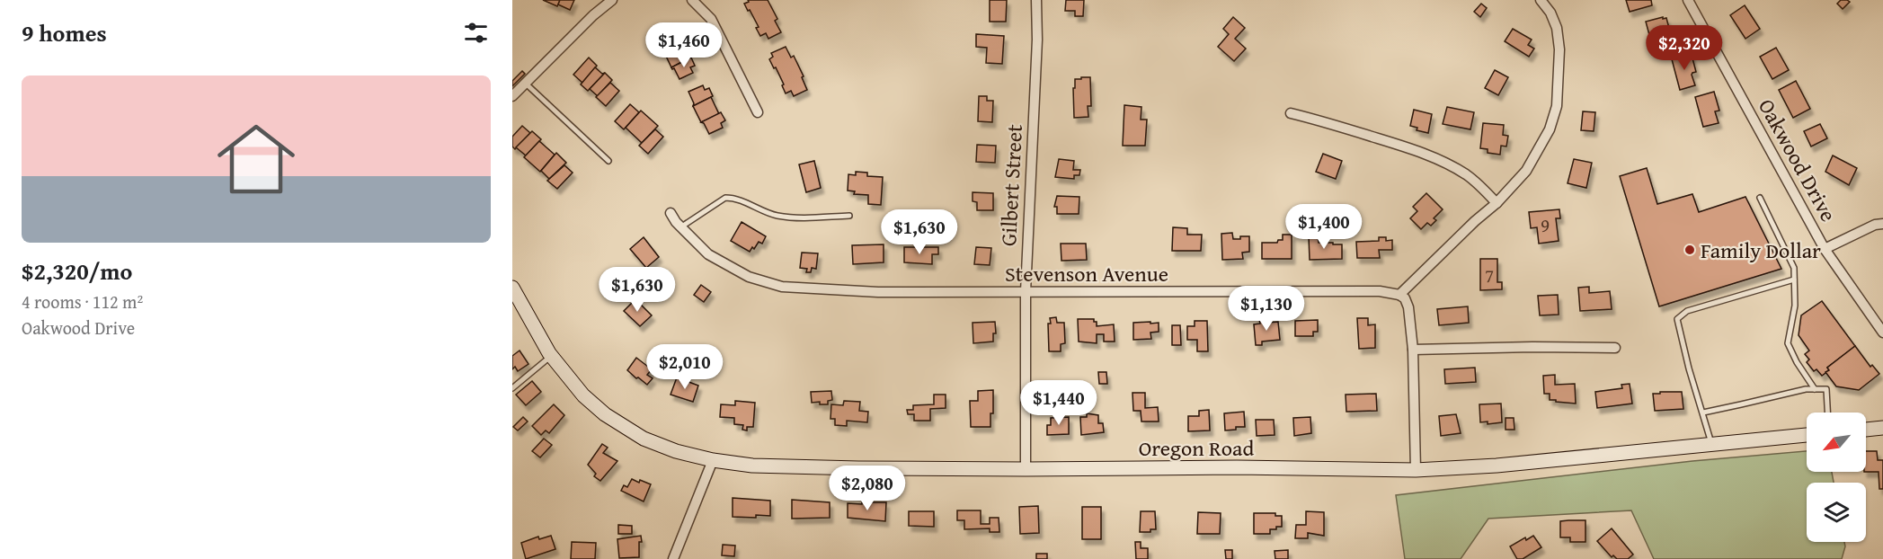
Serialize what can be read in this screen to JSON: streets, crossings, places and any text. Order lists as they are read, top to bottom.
{
  "streets": {
    "street": [
      "Oakwood Drive",
      "Gilbert Street",
      "Stevenson Avenue",
      "Oregon Road"
    ]
  },
  "crossings": [
    ["Gilbert Street", "Stevenson Avenue"],
    ["Gilbert Street", "Oregon Road"]
  ],
  "places": ["Family Dollar"],
  "house_numbers": ["9", "7"],
  "north": "bottom left",
  "page": {
    "heading": "9 homes",
    "price": [
      "$1,460",
      "$2,320",
      "$1,400",
      "$1,630",
      "$1,630",
      "$1,130",
      "$2,010",
      "$1,440",
      "$2,080"
    ],
    "list": [
      {
        "name": "$2,320/mo",
        "note": "4 rooms · 112 m² · Oakwood Drive"
      }
    ]
  }
}
